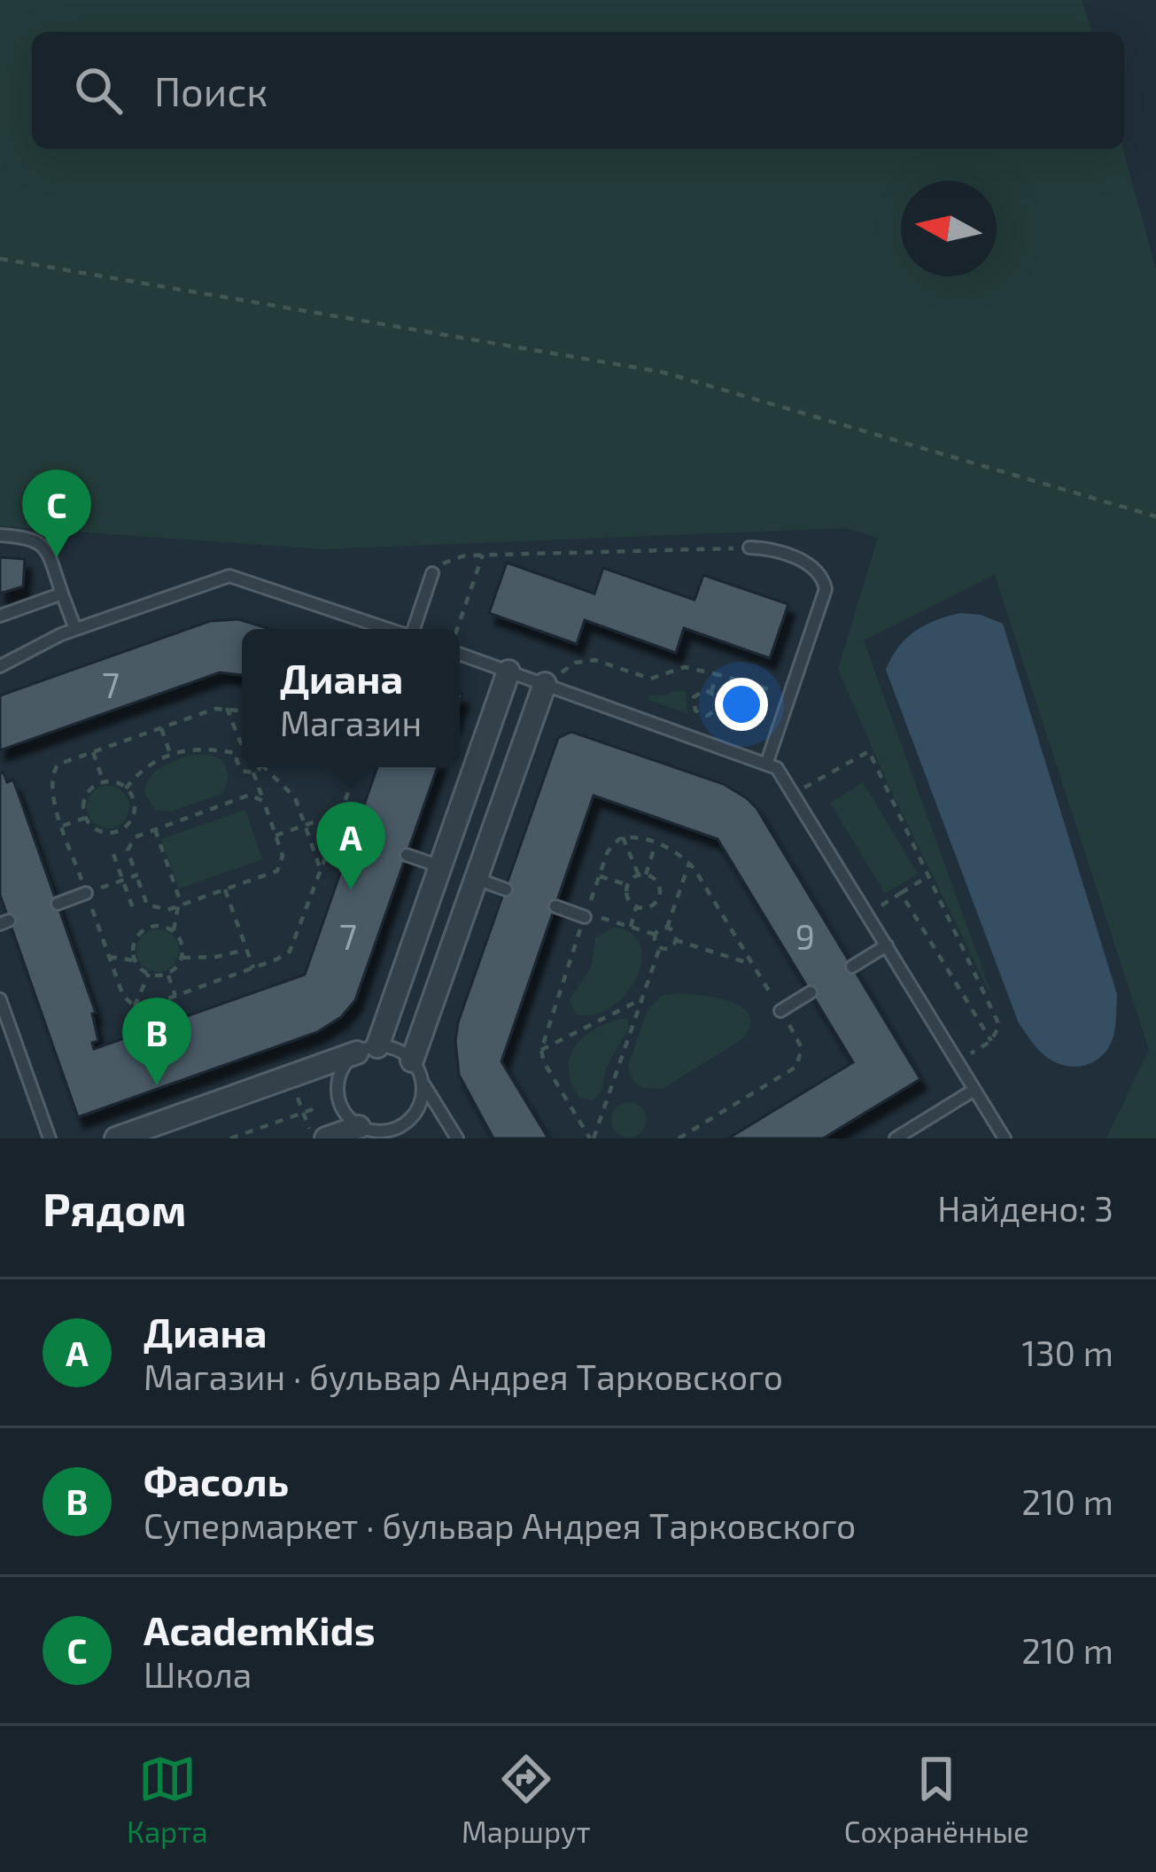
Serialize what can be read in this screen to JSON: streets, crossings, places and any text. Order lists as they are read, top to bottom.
{
  "house_numbers": ["7", "7", "9"],
  "north": "left",
  "page": {
    "search": "Поиск",
    "pins": ["C", "A", "B"],
    "popup": ["Диана", "Магазин"],
    "heading": ["Рядом", "Найдено: 3"],
    "list": [
      {
        "mark": "A",
        "name": "Диана",
        "note": "Магазин · бульвар Андрея Тарковского",
        "value": "130 m"
      },
      {
        "mark": "B",
        "name": "Фасоль",
        "note": "Супермаркет · бульвар Андрея Тарковского",
        "value": "210 m"
      },
      {
        "mark": "C",
        "name": "AcademKids",
        "note": "Школа",
        "value": "210 m"
      }
    ],
    "nav": ["Карта", "Маршрут", "Сохранённые"]
  }
}
